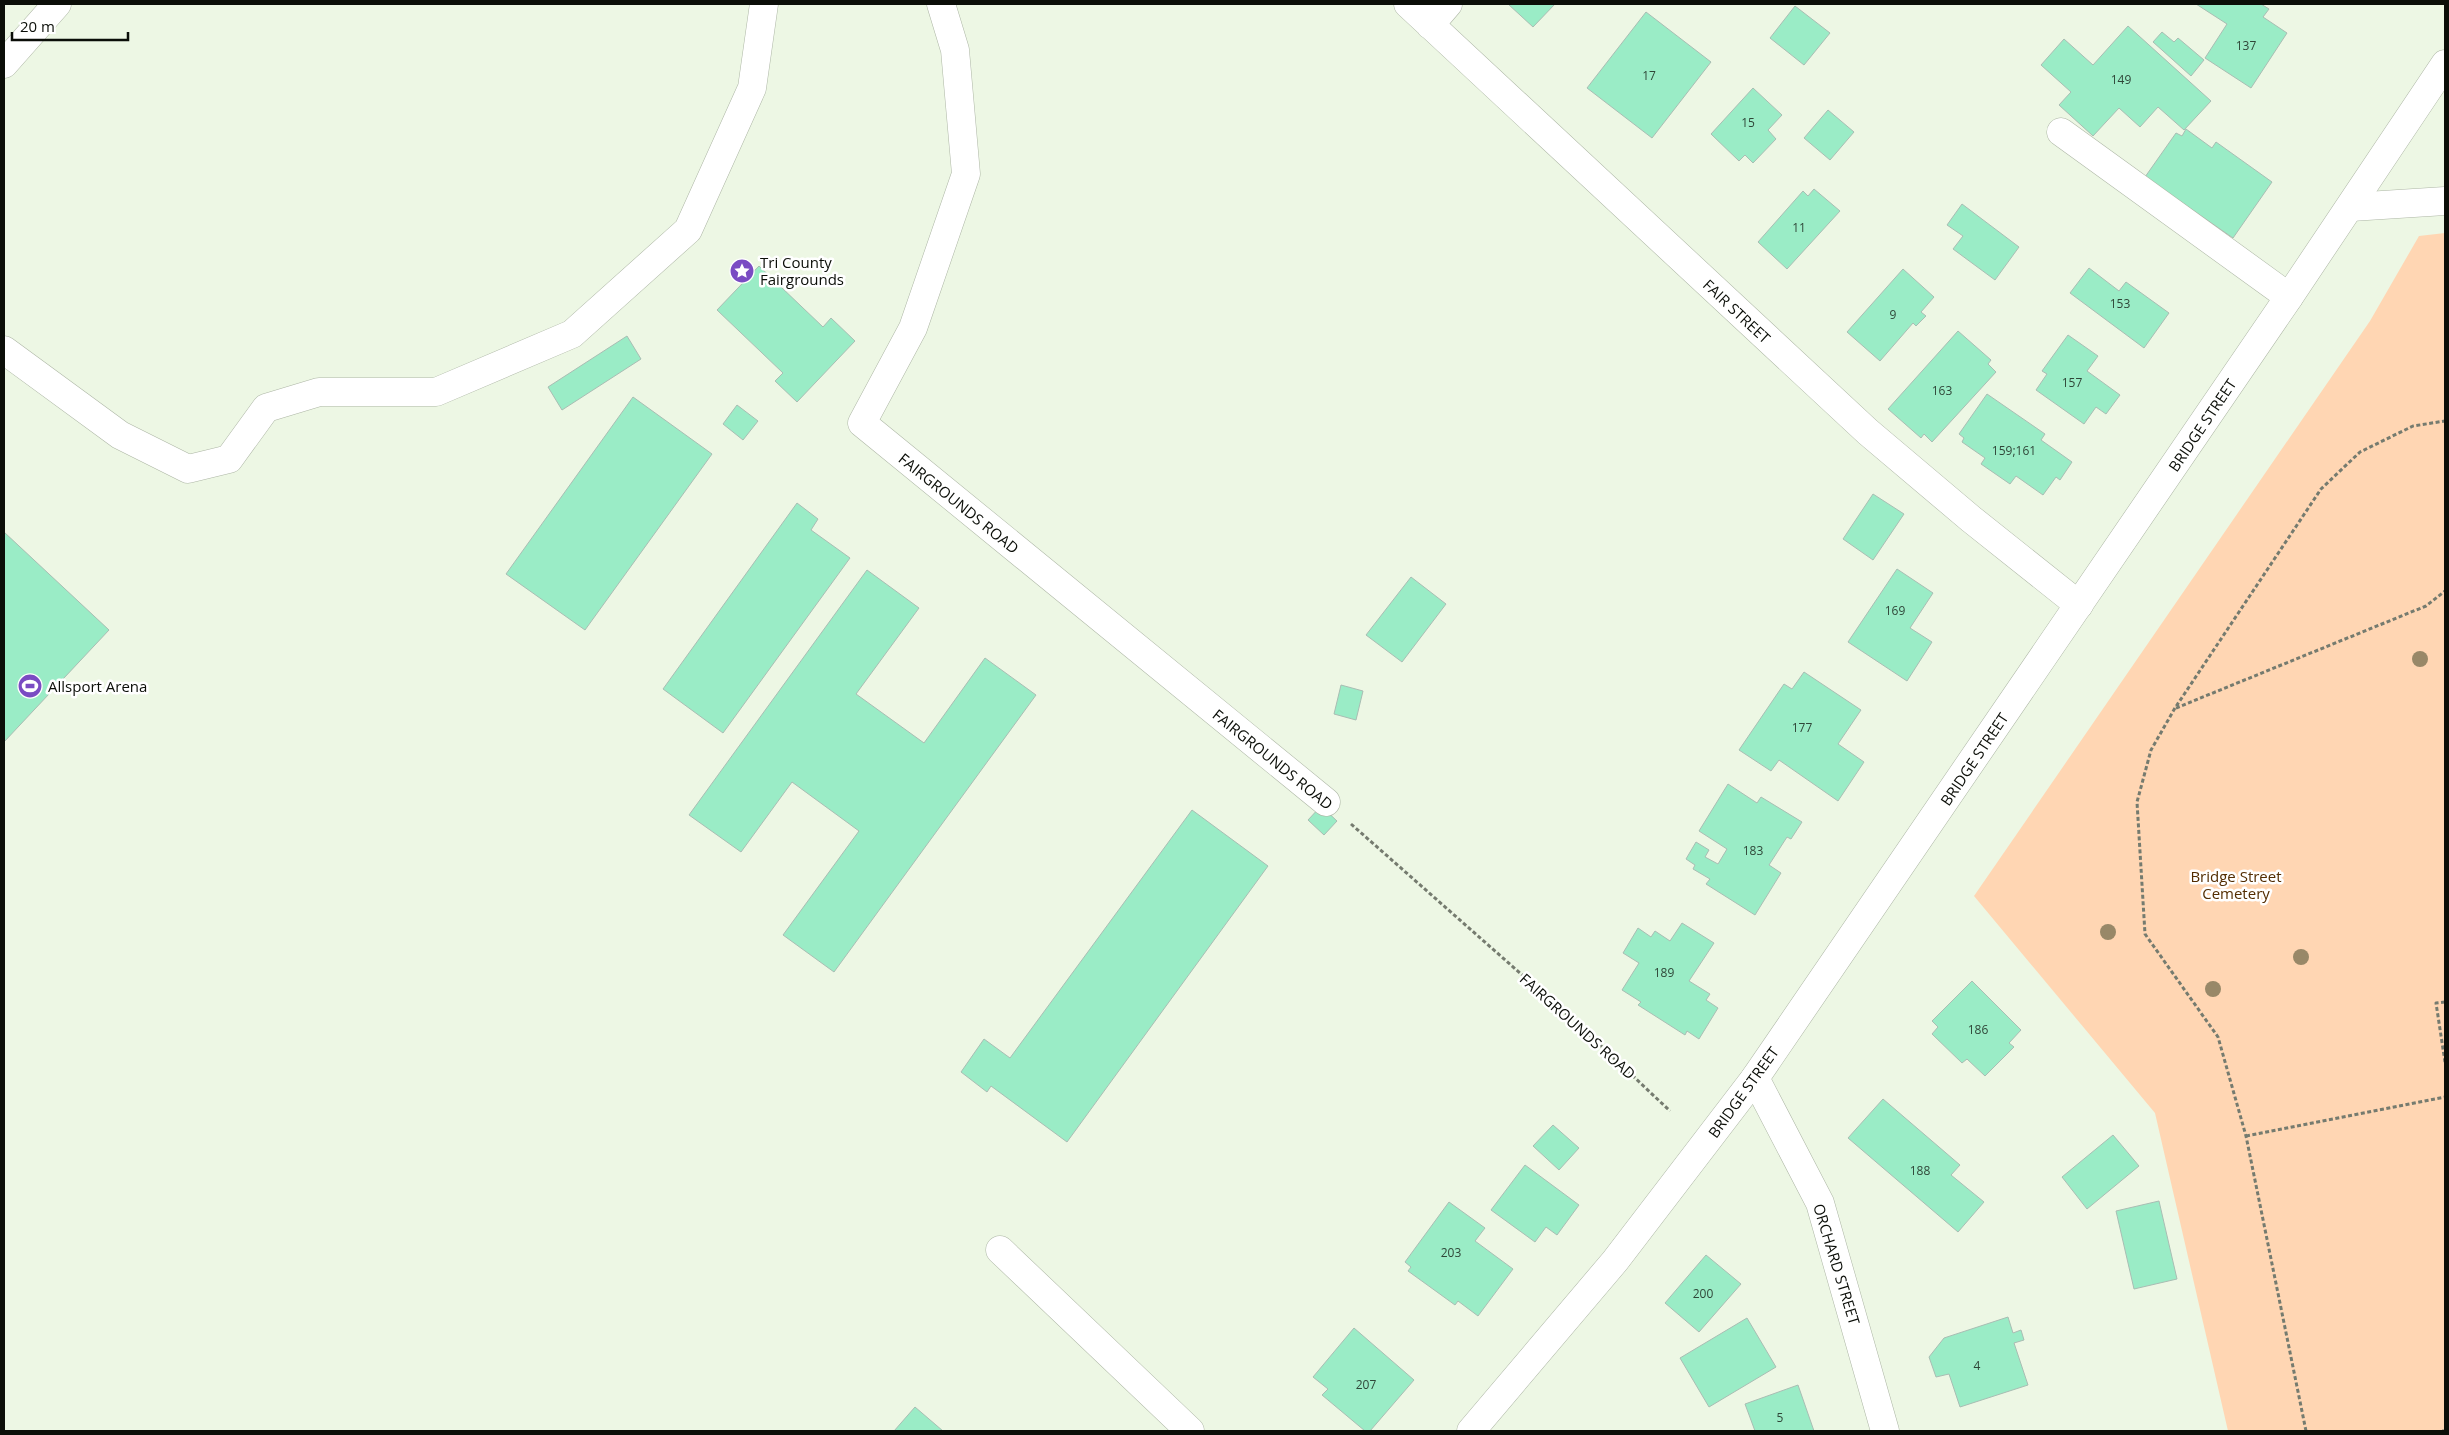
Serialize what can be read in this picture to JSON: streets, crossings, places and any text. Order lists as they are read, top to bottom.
{
  "streets": {
    "main road": [
      "FAIR STREET",
      "BRIDGE STREET",
      "FAIRGROUNDS ROAD",
      "ORCHARD STREET"
    ]
  },
  "crossings": [
    ["FAIR STREET", "BRIDGE STREET"],
    ["BRIDGE STREET", "ORCHARD STREET"]
  ],
  "parks": ["Bridge Street Cemetery"],
  "places": {
    "place": ["Tri County Fairgrounds"],
    "sports": ["Allsport Arena"]
  },
  "house_numbers": [
    "137",
    "17",
    "149",
    "15",
    "11",
    "153",
    "9",
    "157",
    "163",
    "159;161",
    "169",
    "177",
    "183",
    "189",
    "186",
    "188",
    "203",
    "200",
    "4",
    "207",
    "5"
  ],
  "scale_bar": "20 m"
}
